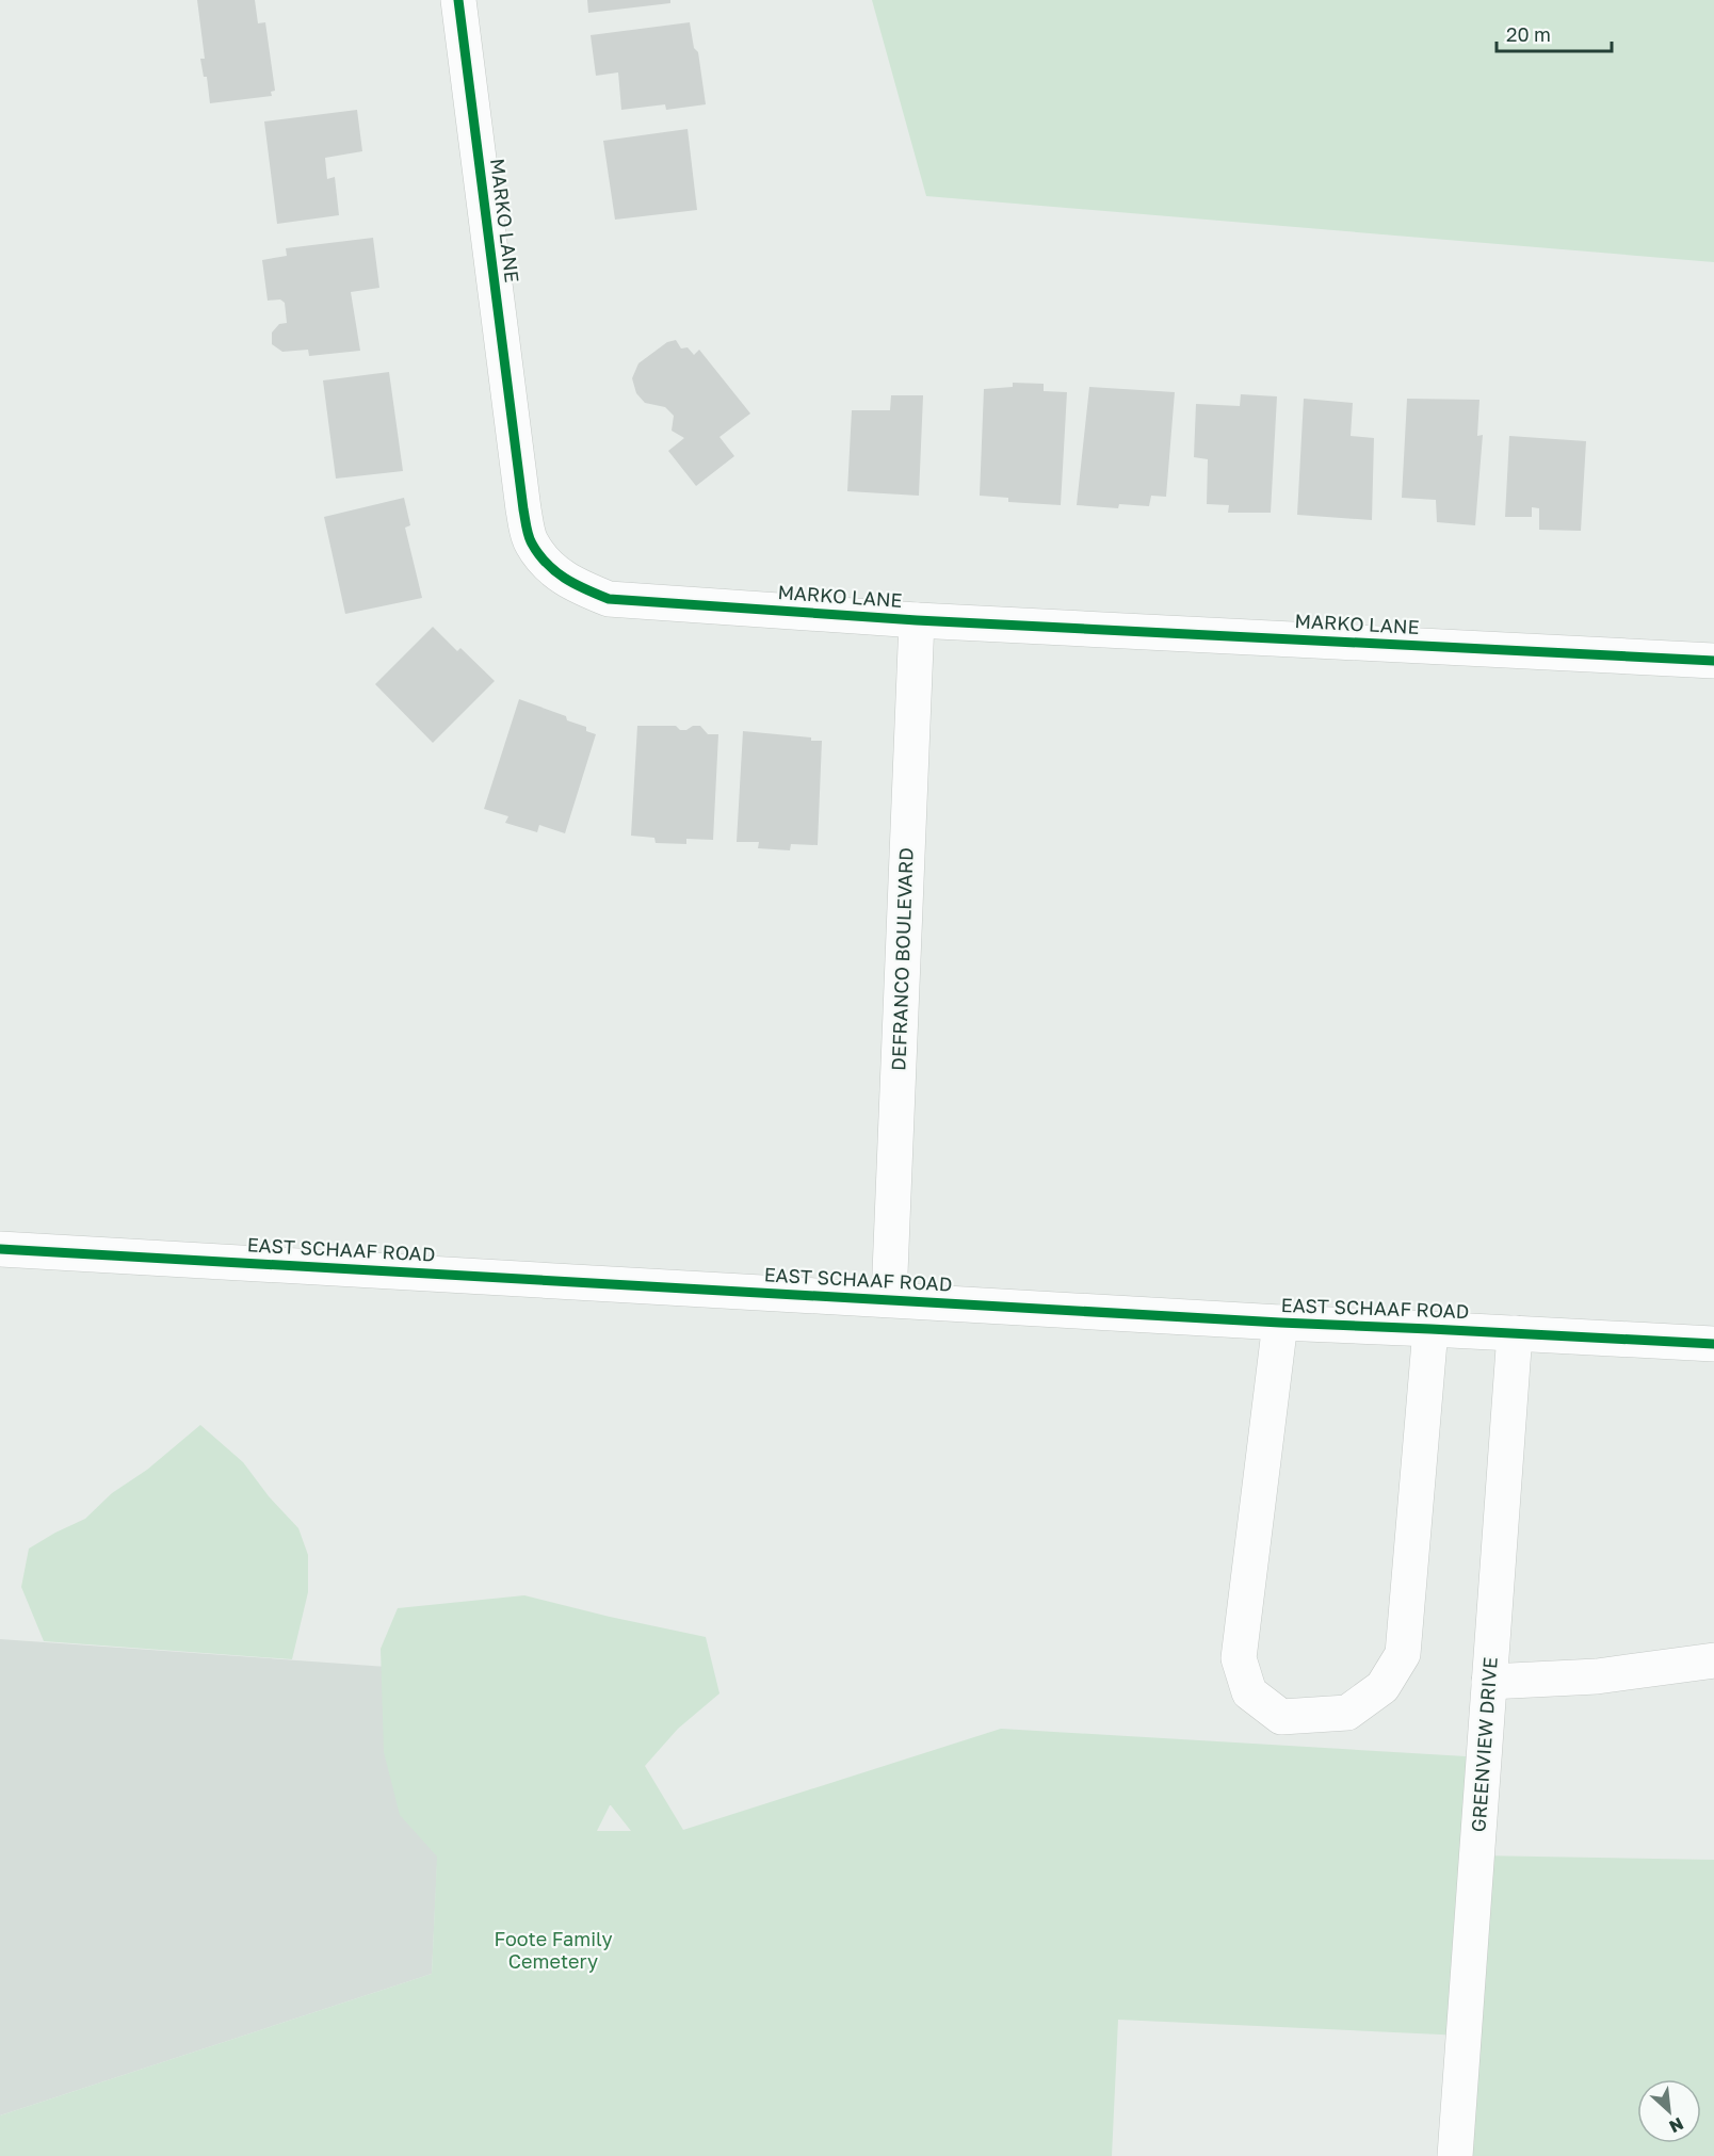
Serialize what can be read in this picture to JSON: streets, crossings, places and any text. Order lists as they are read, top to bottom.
{
  "streets": {
    "street": [
      "MARKO LANE",
      "DEFRANCO BOULEVARD",
      "EAST SCHAAF ROAD",
      "GREENVIEW DRIVE"
    ]
  },
  "crossings": [
    ["MARKO LANE", "DEFRANCO BOULEVARD"],
    ["DEFRANCO BOULEVARD", "EAST SCHAAF ROAD"],
    ["EAST SCHAAF ROAD", "GREENVIEW DRIVE"]
  ],
  "parks": ["Foote Family Cemetery"],
  "scale_bar": "20 m",
  "north": "bottom right"
}
